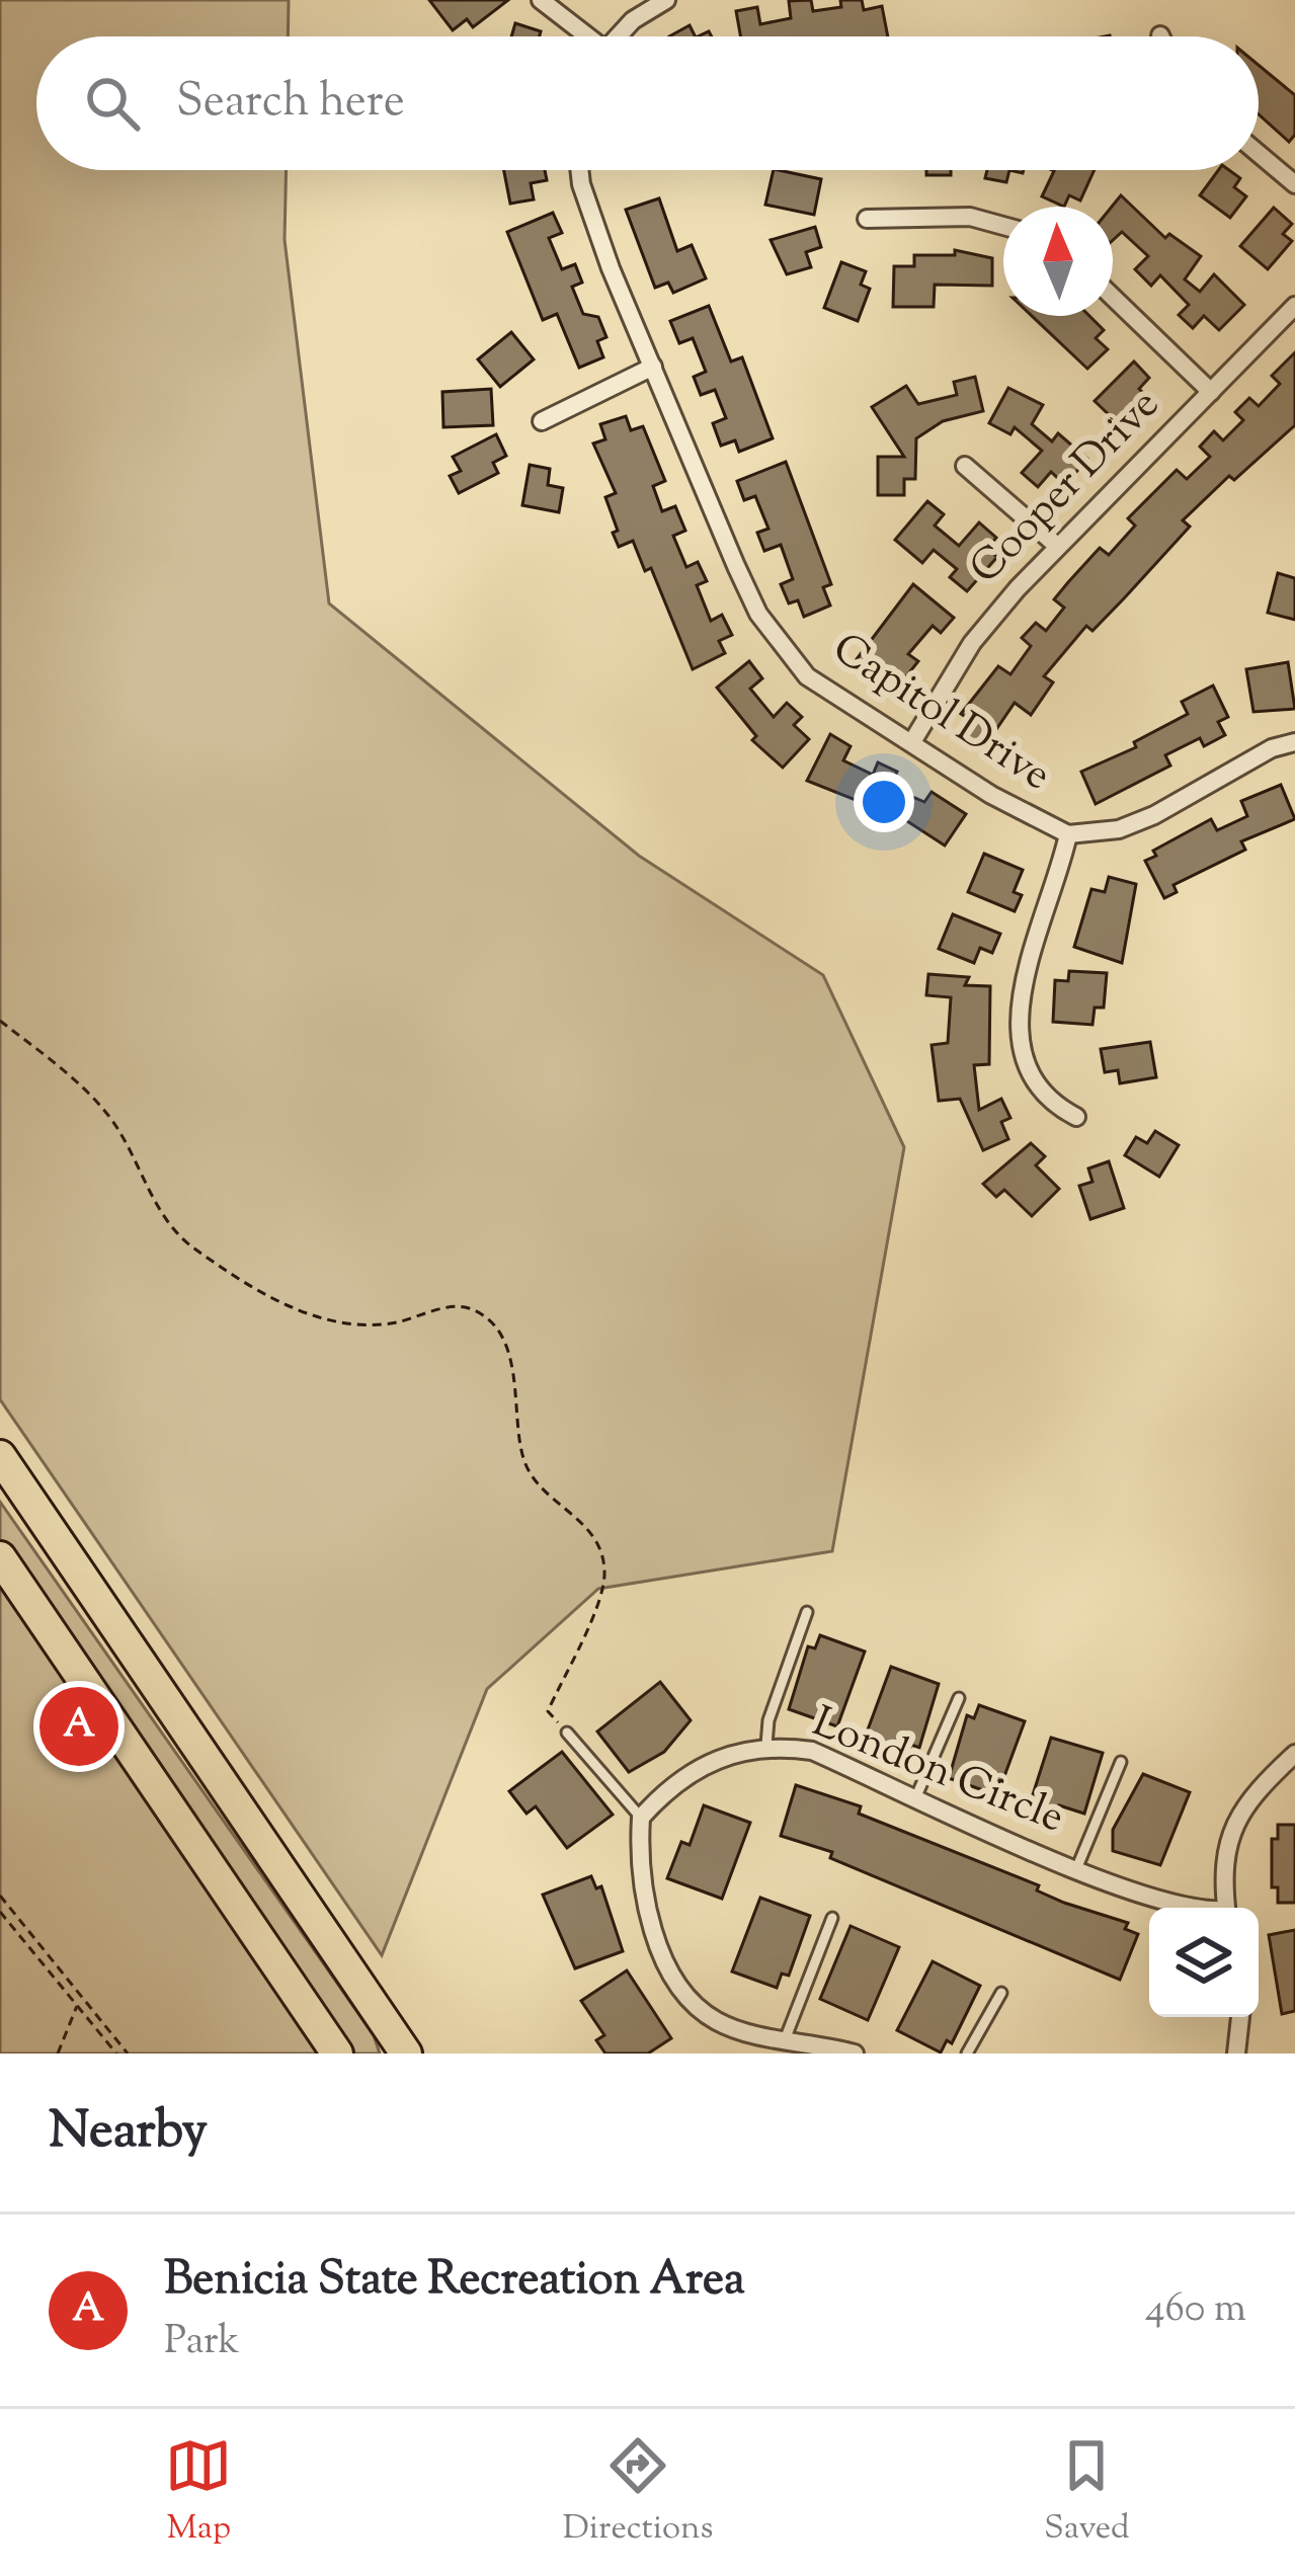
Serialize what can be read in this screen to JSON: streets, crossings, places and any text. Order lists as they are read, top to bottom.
{
  "streets": {
    "street": ["Cooper Drive", "Capitol Drive", "London Circle"]
  },
  "crossings": [
    ["Cooper Drive", "Capitol Drive"]
  ],
  "north": "top",
  "page": {
    "search": "Search here",
    "pins": "A",
    "heading": "Nearby",
    "list": [
      {
        "mark": "A",
        "name": "Benicia State Recreation Area",
        "note": "Park",
        "value": "460 m"
      }
    ],
    "nav": ["Map", "Directions", "Saved"]
  }
}
